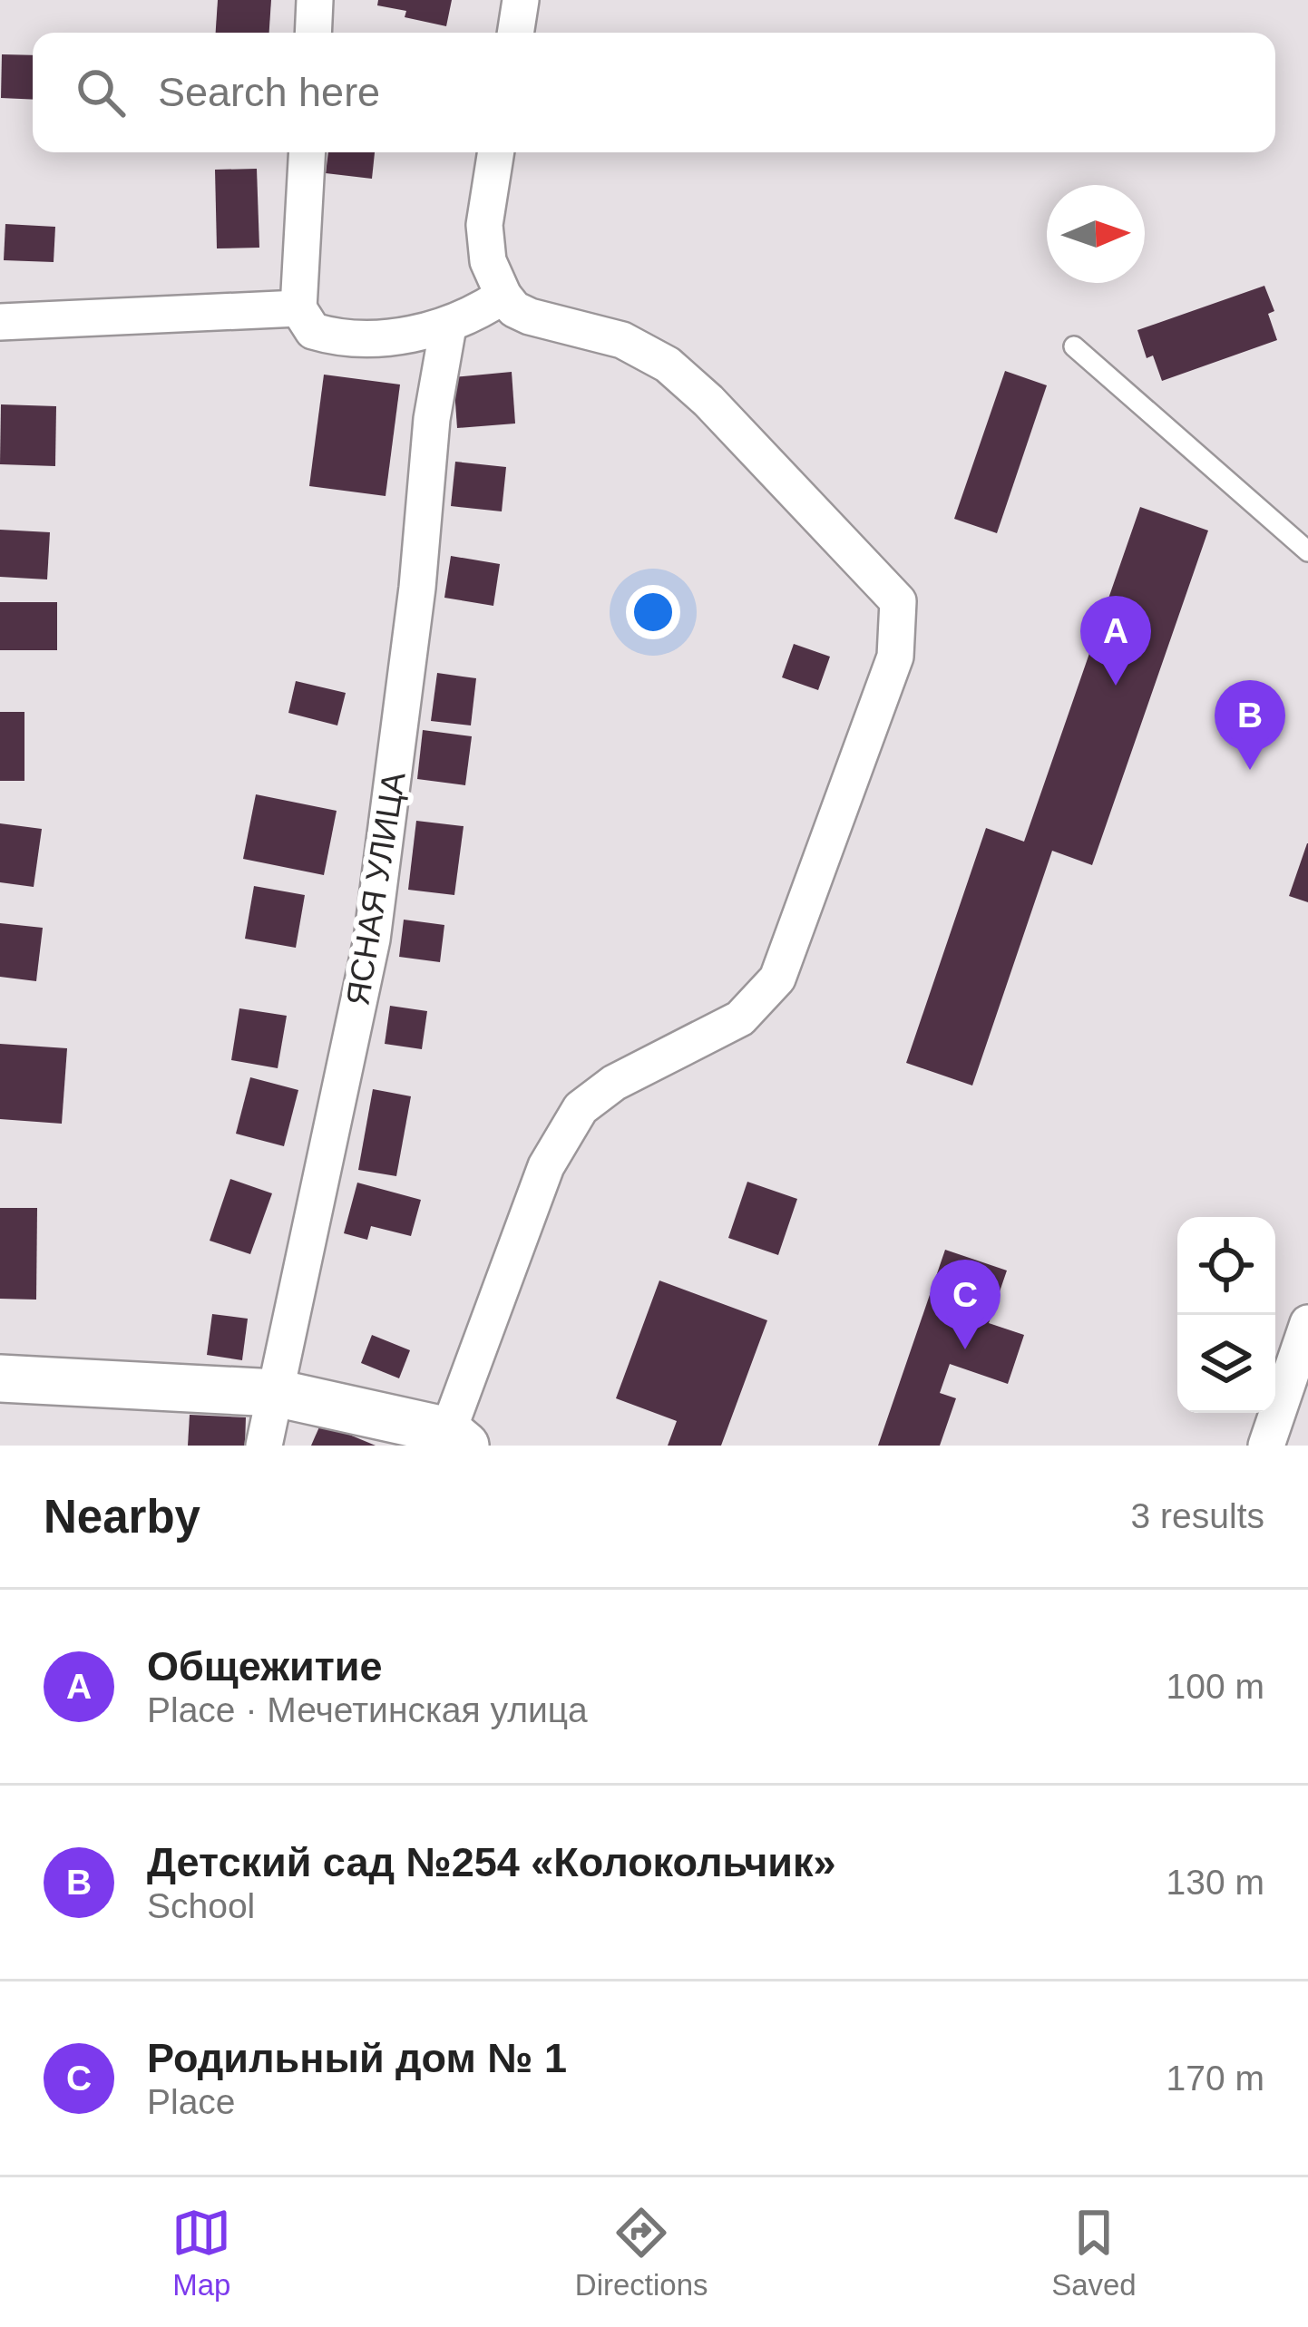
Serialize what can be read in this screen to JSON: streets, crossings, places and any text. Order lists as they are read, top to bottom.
{
  "streets": {
    "street": ["ЯСНАЯ УЛИЦА"]
  },
  "north": "right",
  "page": {
    "search": "Search here",
    "pins": ["A", "B", "C"],
    "heading": ["Nearby", "3 results"],
    "list": [
      {
        "mark": "A",
        "name": "Общежитие",
        "note": "Place · Мечетинская улица",
        "value": "100 m"
      },
      {
        "mark": "B",
        "name": "Детский сад №254 «Колокольчик»",
        "note": "School",
        "value": "130 m"
      },
      {
        "mark": "C",
        "name": "Родильный дом № 1",
        "note": "Place",
        "value": "170 m"
      }
    ],
    "nav": ["Map", "Directions", "Saved"]
  }
}
